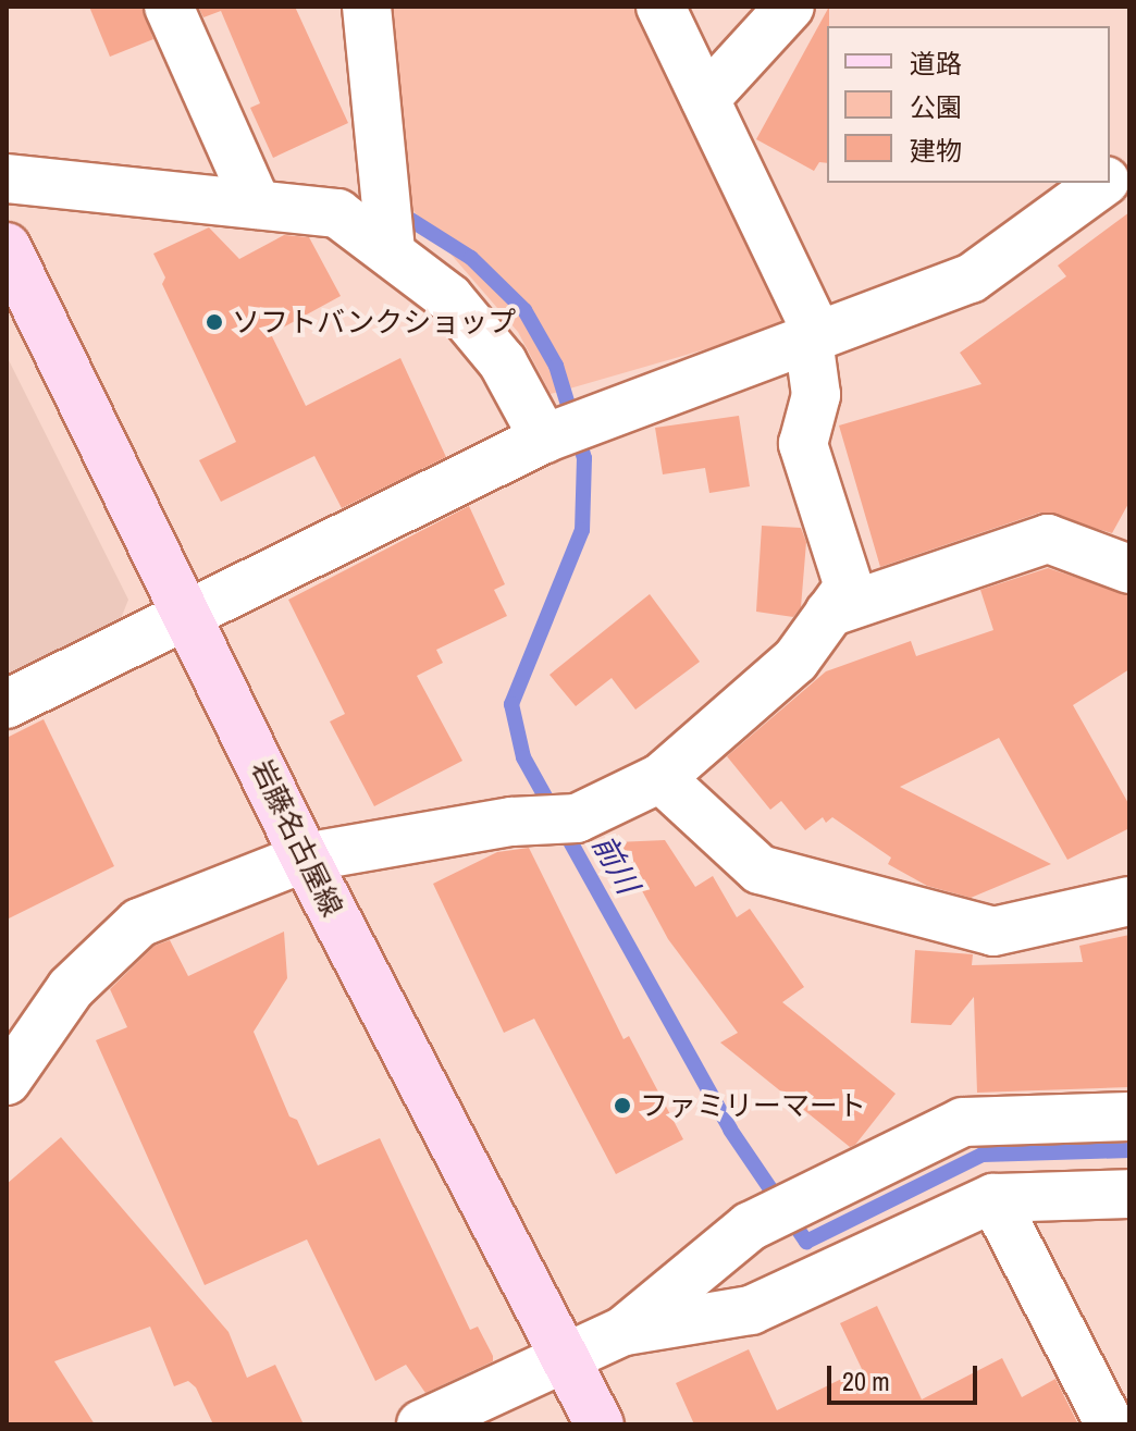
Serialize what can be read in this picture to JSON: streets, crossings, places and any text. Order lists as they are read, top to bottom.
{
  "streets": {
    "main road": ["岩藤名古屋線"]
  },
  "water": ["前川"],
  "places": ["ソフトバンクショップ", "ファミリーマート"],
  "legend": ["道路", "公園", "建物"],
  "scale_bar": "20 m"
}
